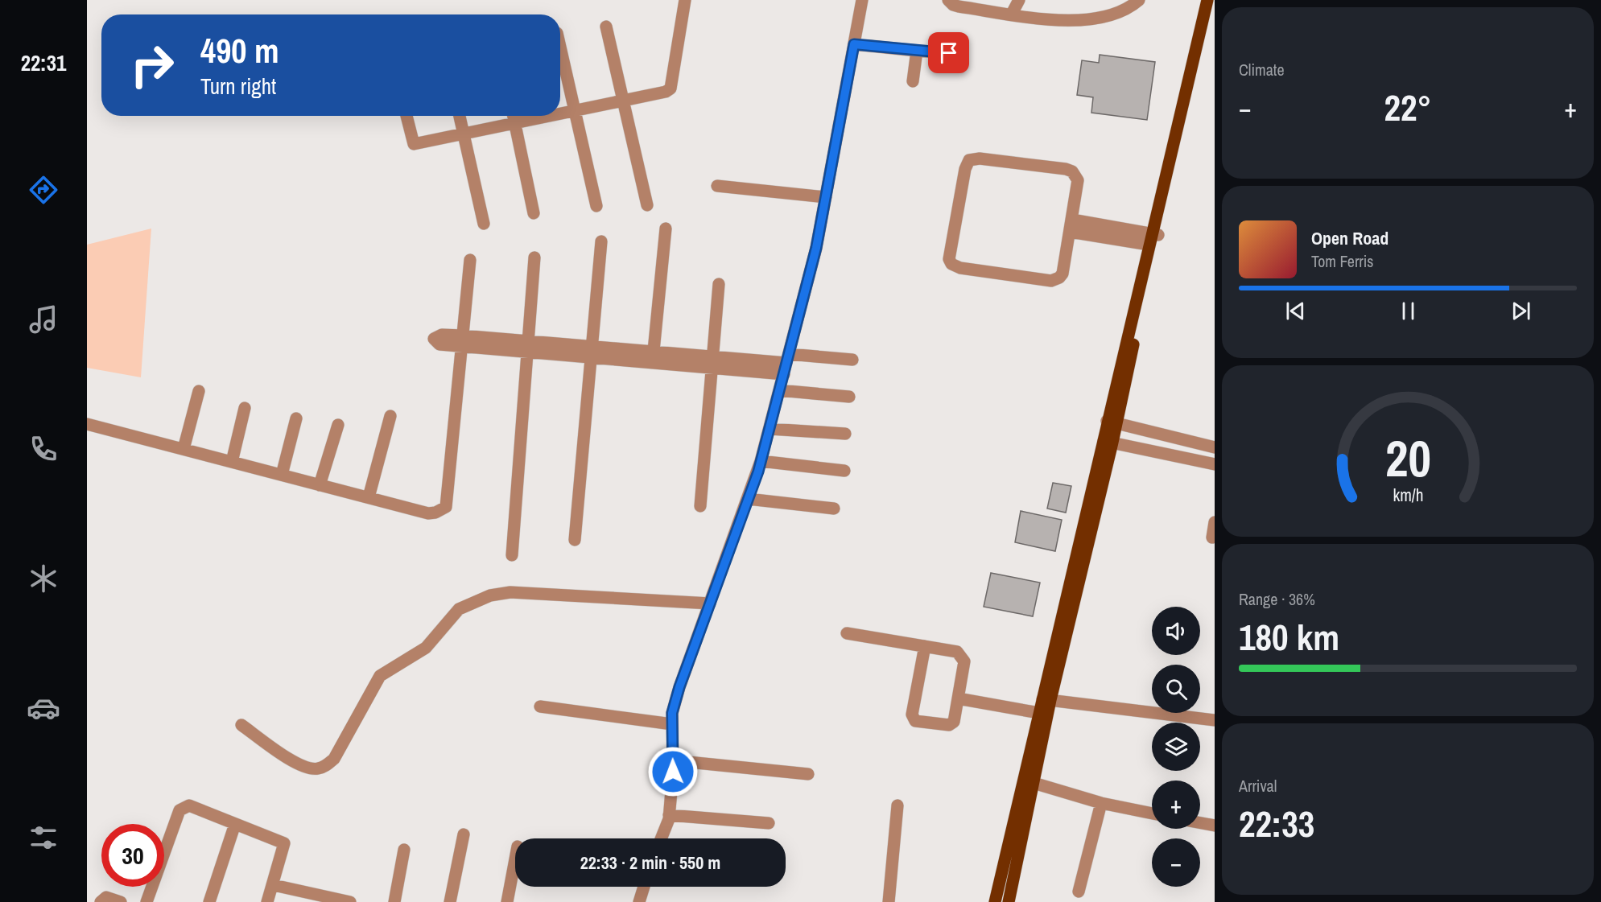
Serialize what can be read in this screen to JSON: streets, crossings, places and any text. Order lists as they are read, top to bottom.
{
  "page": {
    "tabs": "22:31",
    "tile": [
      "Climate",
      ["Range · 36%", "180 km"],
      ["Arrival", "22:33"]
    ],
    "turn": ["490 m", "Turn right"],
    "heat": ["−", "22°", "+"],
    "song": ["Open Road", "Tom Ferris"],
    "map_buttons": ["+", "−"],
    "limit": "30",
    "trip": "22:33 · 2 min · 550 m",
    "gauge": ["20", "km/h"]
  }
}
